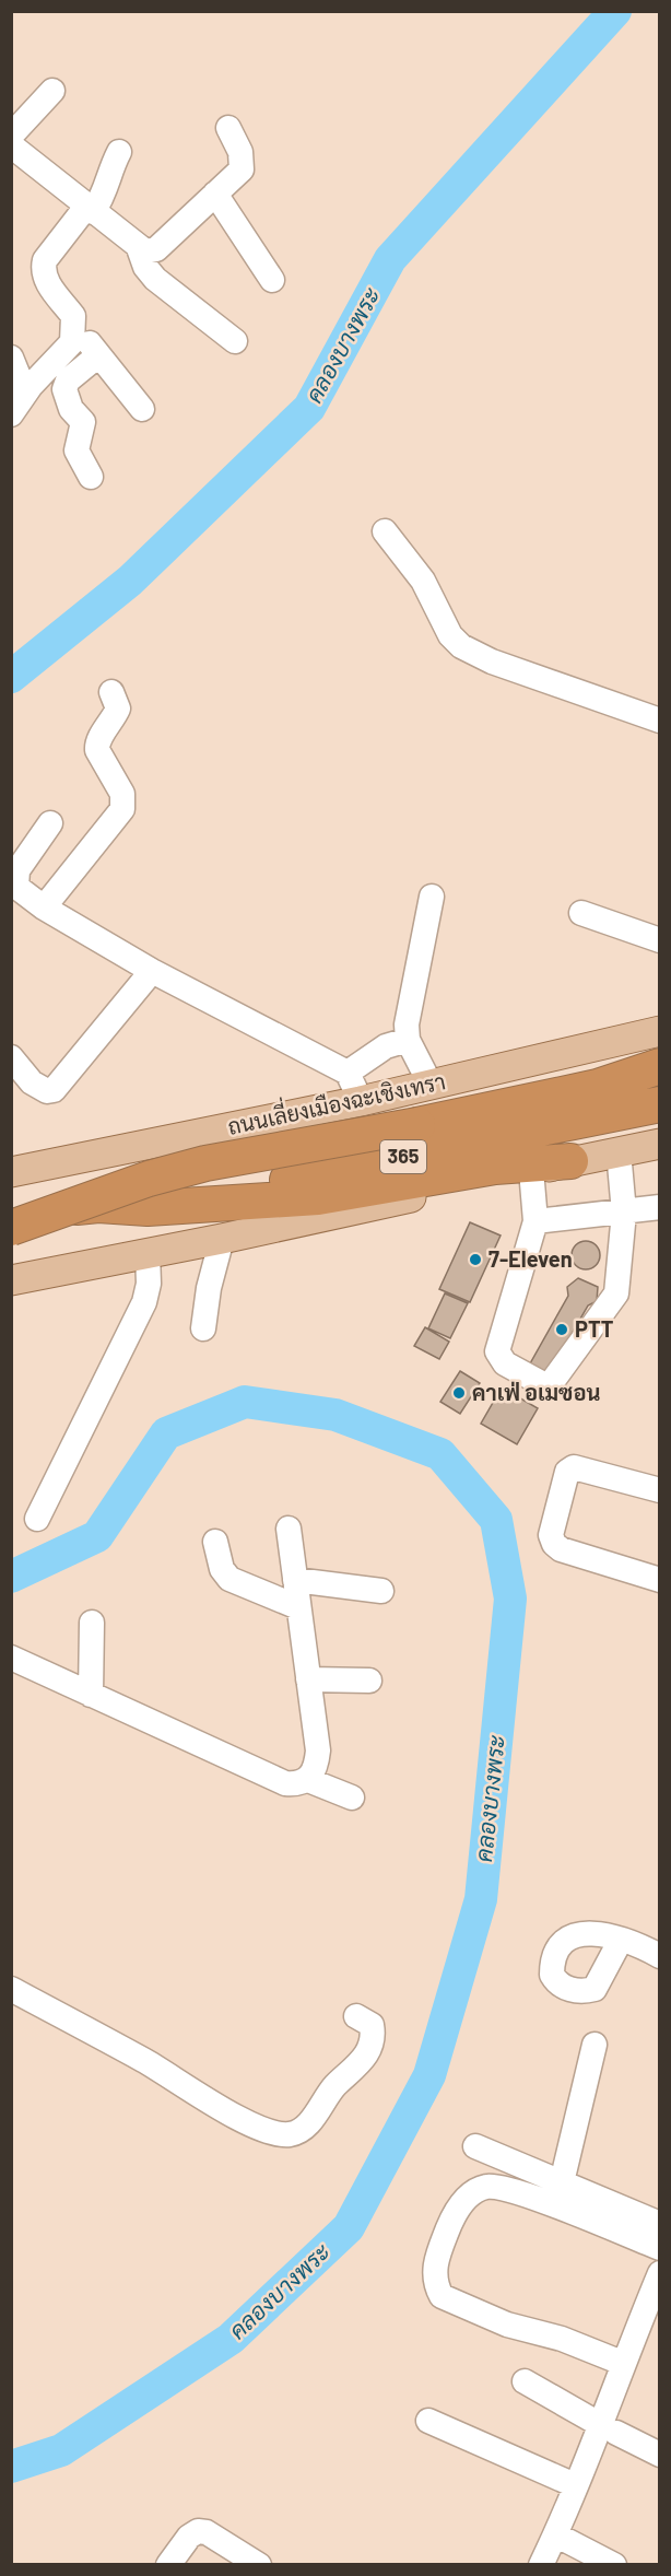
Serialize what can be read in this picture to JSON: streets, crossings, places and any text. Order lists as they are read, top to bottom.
{
  "streets": {
    "highway": ["365"],
    "main road": ["ถนนเลี่ยงเมืองฉะเชิงเทรา"]
  },
  "water": ["คลองบางพระ"],
  "places": ["7-Eleven", "PTT", "คาเฟ่ อเมซอน"]
}
